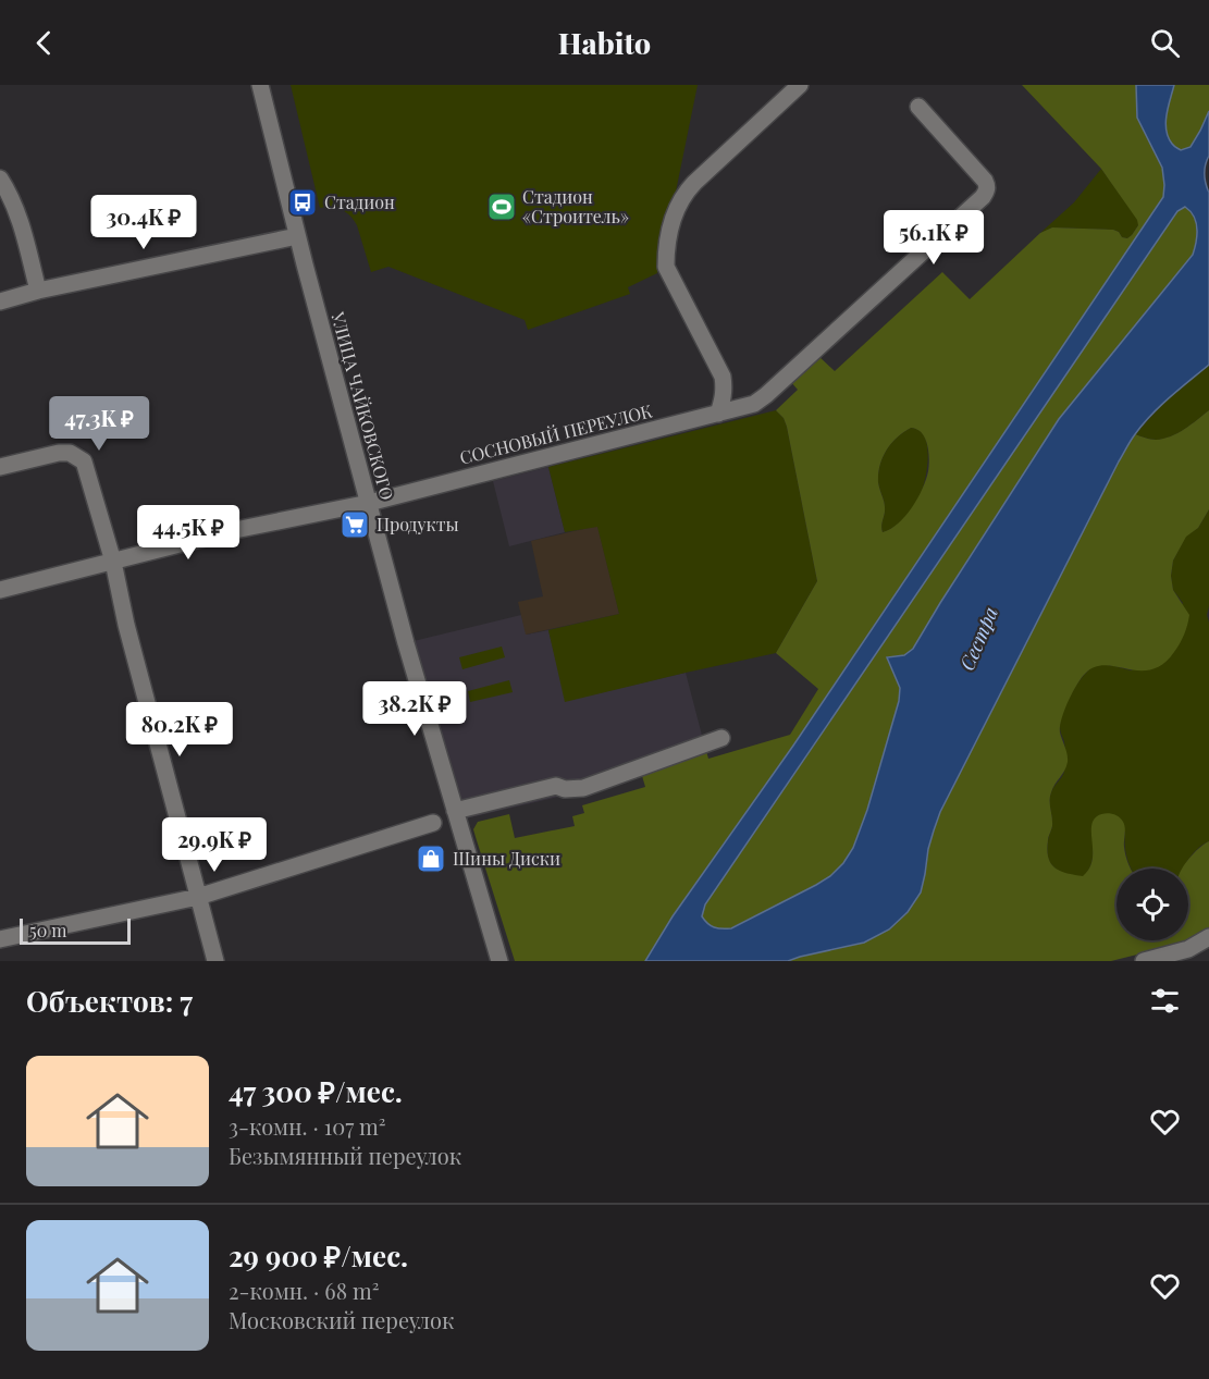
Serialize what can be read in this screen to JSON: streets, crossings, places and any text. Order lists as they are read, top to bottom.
{
  "streets": {
    "street": ["УЛИЦА ЧАЙКОВСКОГО", "СОСНОВЫЙ ПЕРЕУЛОК"]
  },
  "crossings": [
    ["УЛИЦА ЧАЙКОВСКОГО", "СОСНОВЫЙ ПЕРЕУЛОК"]
  ],
  "water": ["Сестра"],
  "places": {
    "bus stop": ["Стадион"],
    "sports": ["Стадион «Строитель»"],
    "supermarket": ["Продукты"],
    "shop": ["Шины Диски"]
  },
  "scale_bar": "50 m",
  "page": {
    "header": "Habito",
    "price": [
      "30.4K ₽",
      "56.1K ₽",
      "47.3K ₽",
      "44.5K ₽",
      "38.2K ₽",
      "80.2K ₽",
      "29.9K ₽"
    ],
    "scale": "50 m",
    "heading": "Объектов: 7",
    "list": [
      {
        "name": "47 300 ₽/мес.",
        "note": "3-комн. · 107 m² · Безымянный переулок"
      },
      {
        "name": "29 900 ₽/мес.",
        "note": "2-комн. · 68 m² · Московский переулок"
      }
    ]
  }
}
